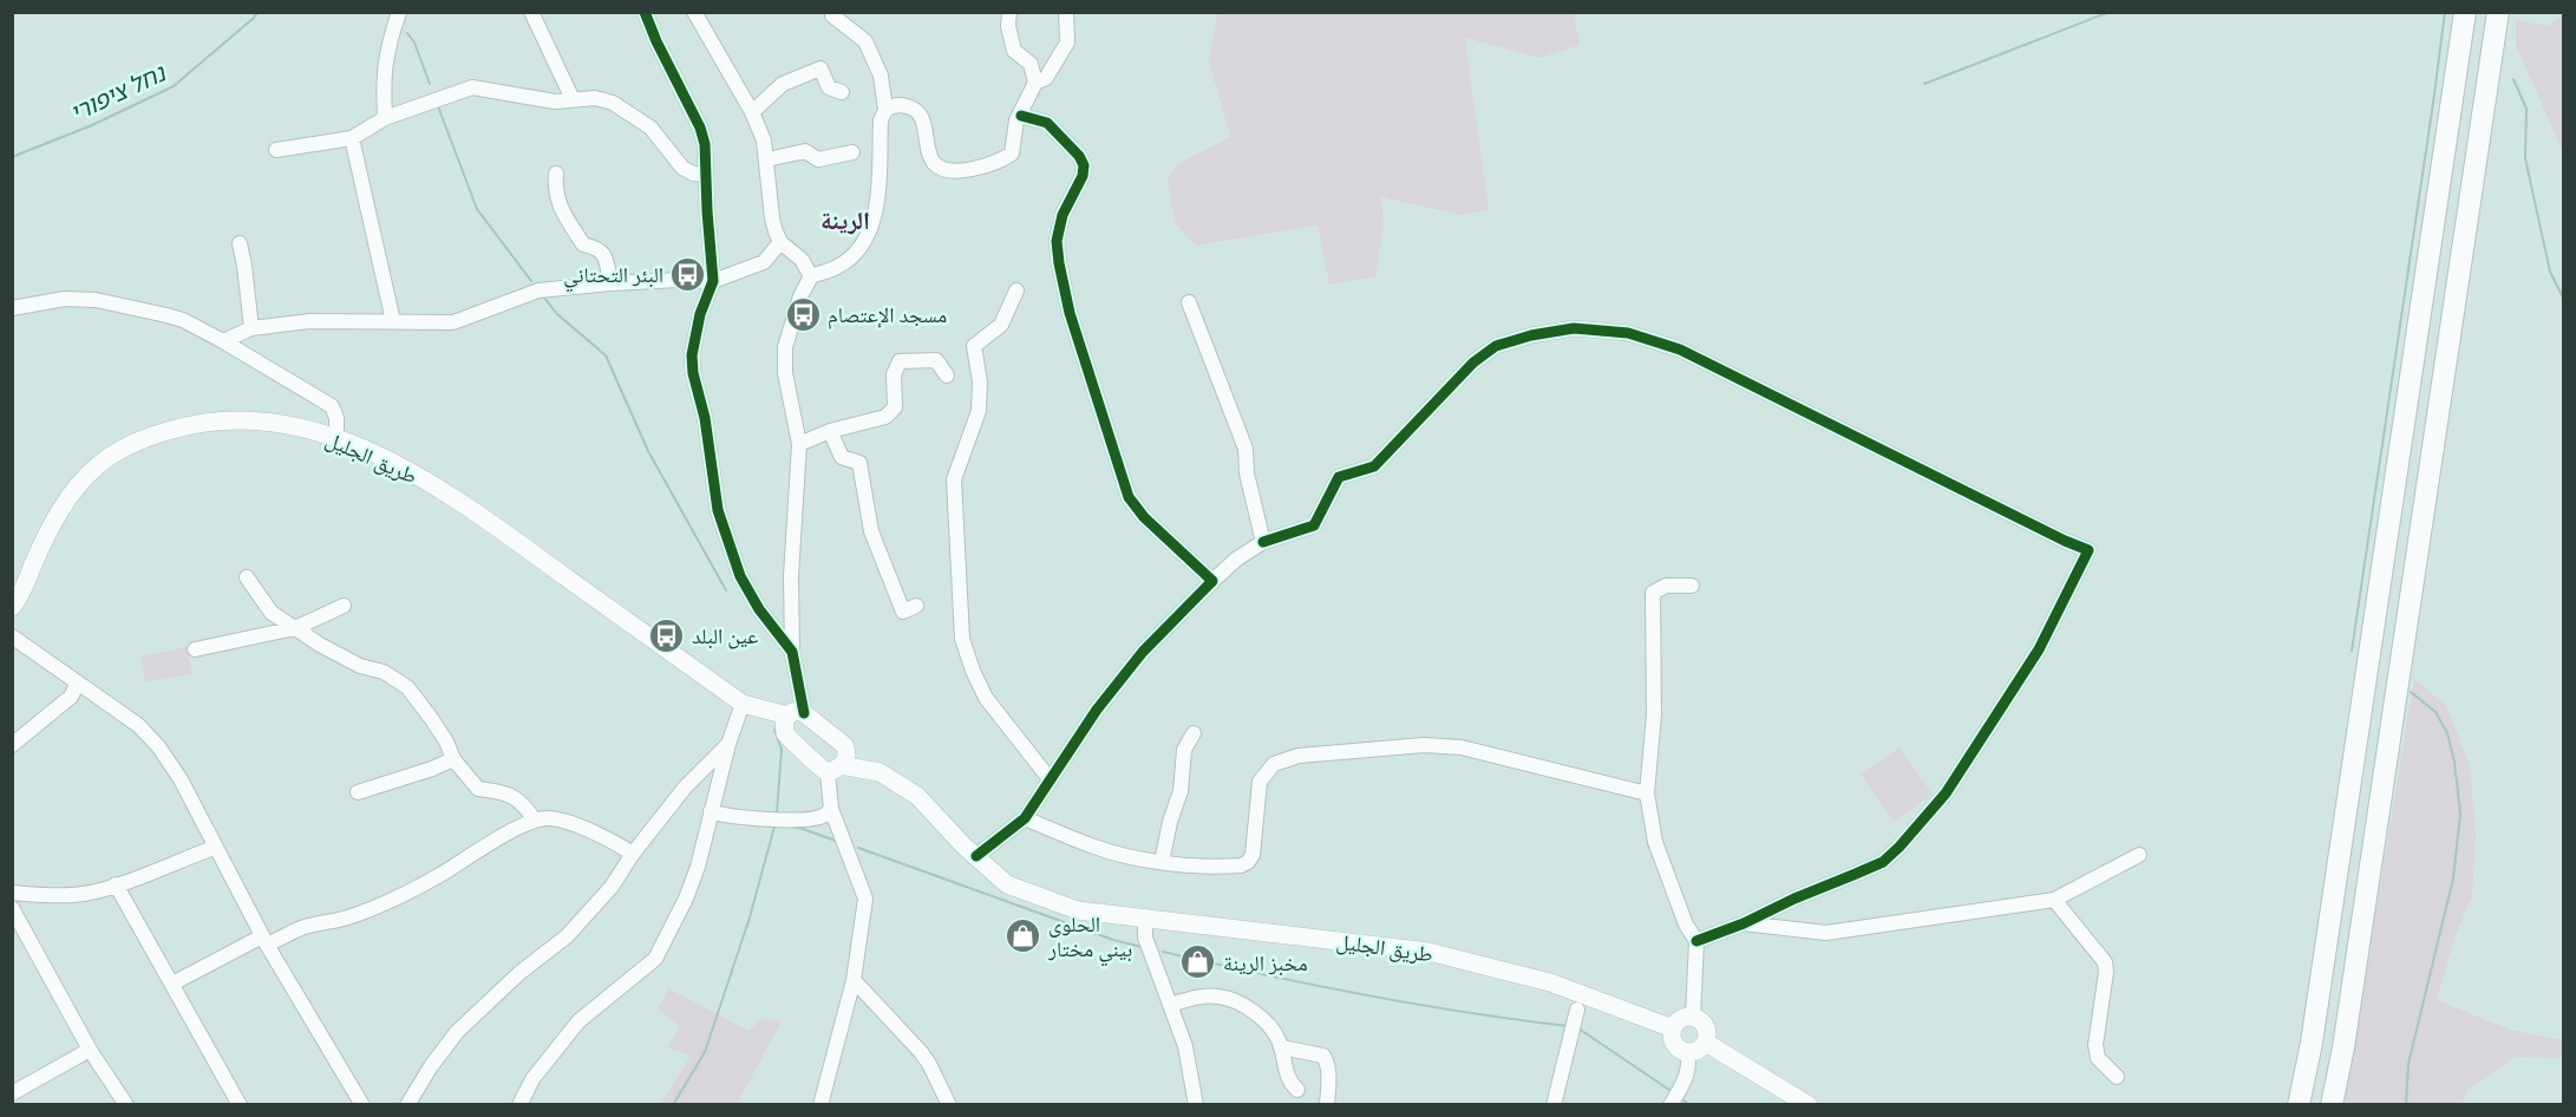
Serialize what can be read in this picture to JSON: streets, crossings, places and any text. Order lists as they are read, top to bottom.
{
  "streets": {
    "main road": ["طريق الجليل"]
  },
  "districts": ["الرينة"],
  "water": ["נחל ציפורי"],
  "places": {
    "bus stop": ["البئر التحتاني", "مسجد الإعتصام", "عين البلد"],
    "shop": ["الحلوى بيني مختار", "مخبز الرينة"]
  }
}
